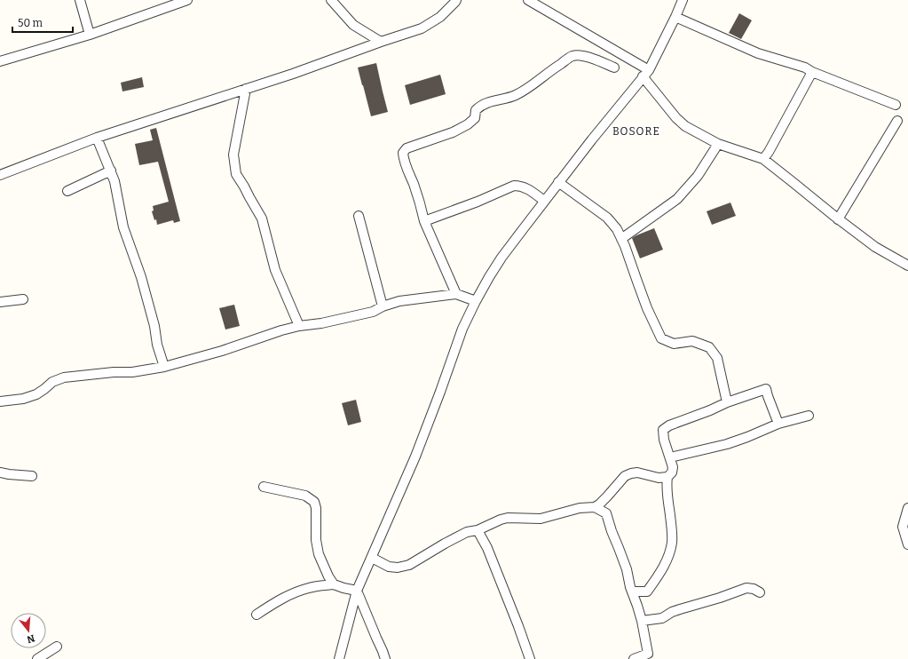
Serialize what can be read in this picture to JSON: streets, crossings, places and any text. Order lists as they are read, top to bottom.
{
  "districts": ["BOSORE"],
  "scale_bar": "50 m",
  "north": "bottom"
}
